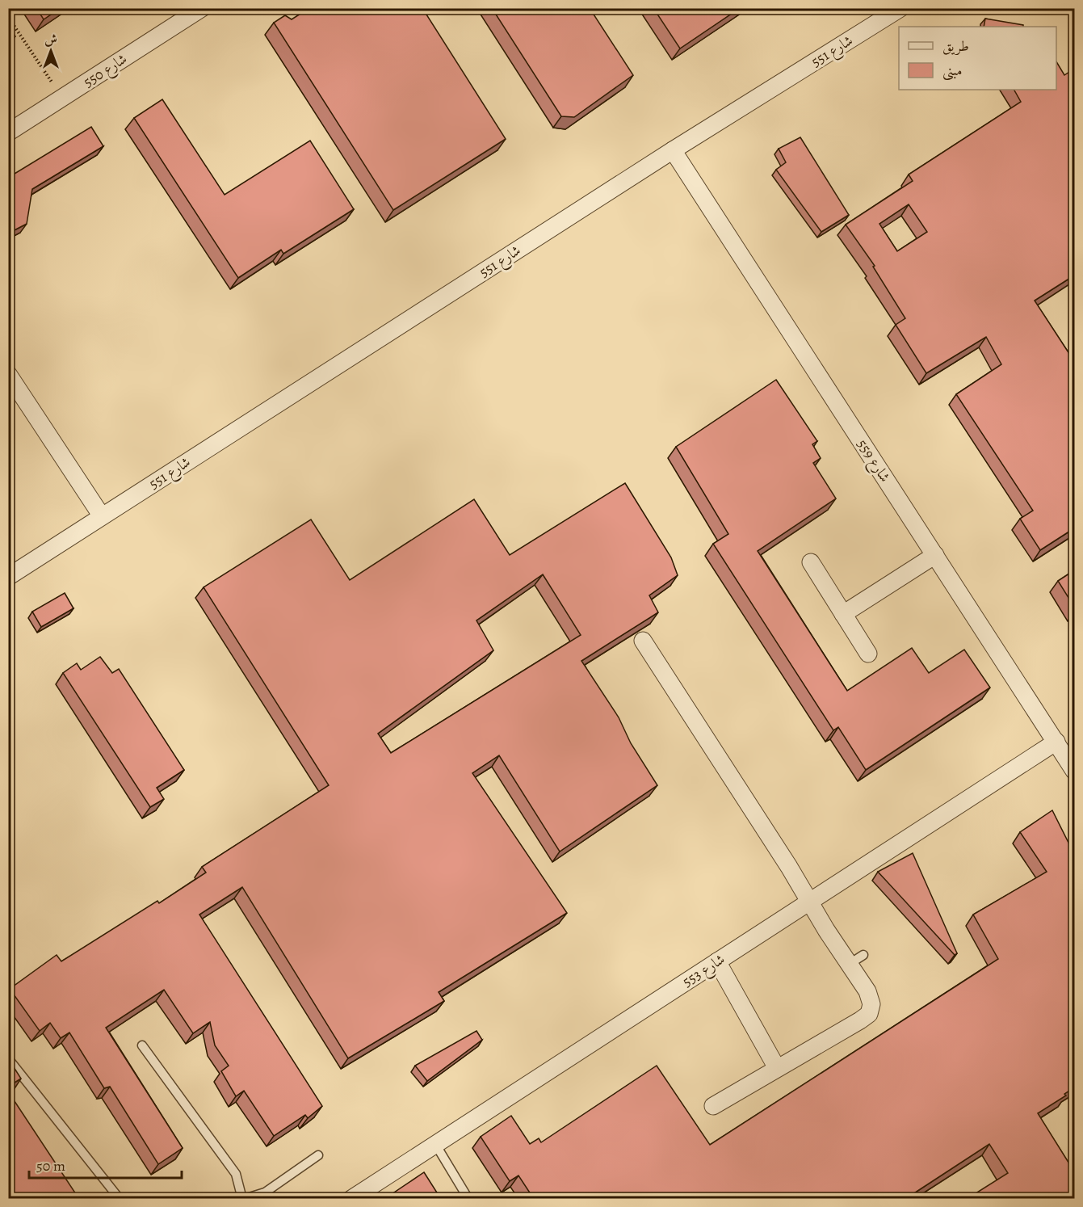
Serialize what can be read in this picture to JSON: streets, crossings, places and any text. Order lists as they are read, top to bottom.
{
  "streets": {
    "street": [
      "شارع 551",
      "شارع 550",
      "شارع 559",
      "شارع 553"
    ]
  },
  "crossings": [
    ["شارع 551", "شارع 559"],
    ["شارع 559", "شارع 553"]
  ],
  "legend": ["طريق", "مبنى"],
  "scale_bar": "50 m",
  "north": "top"
}
